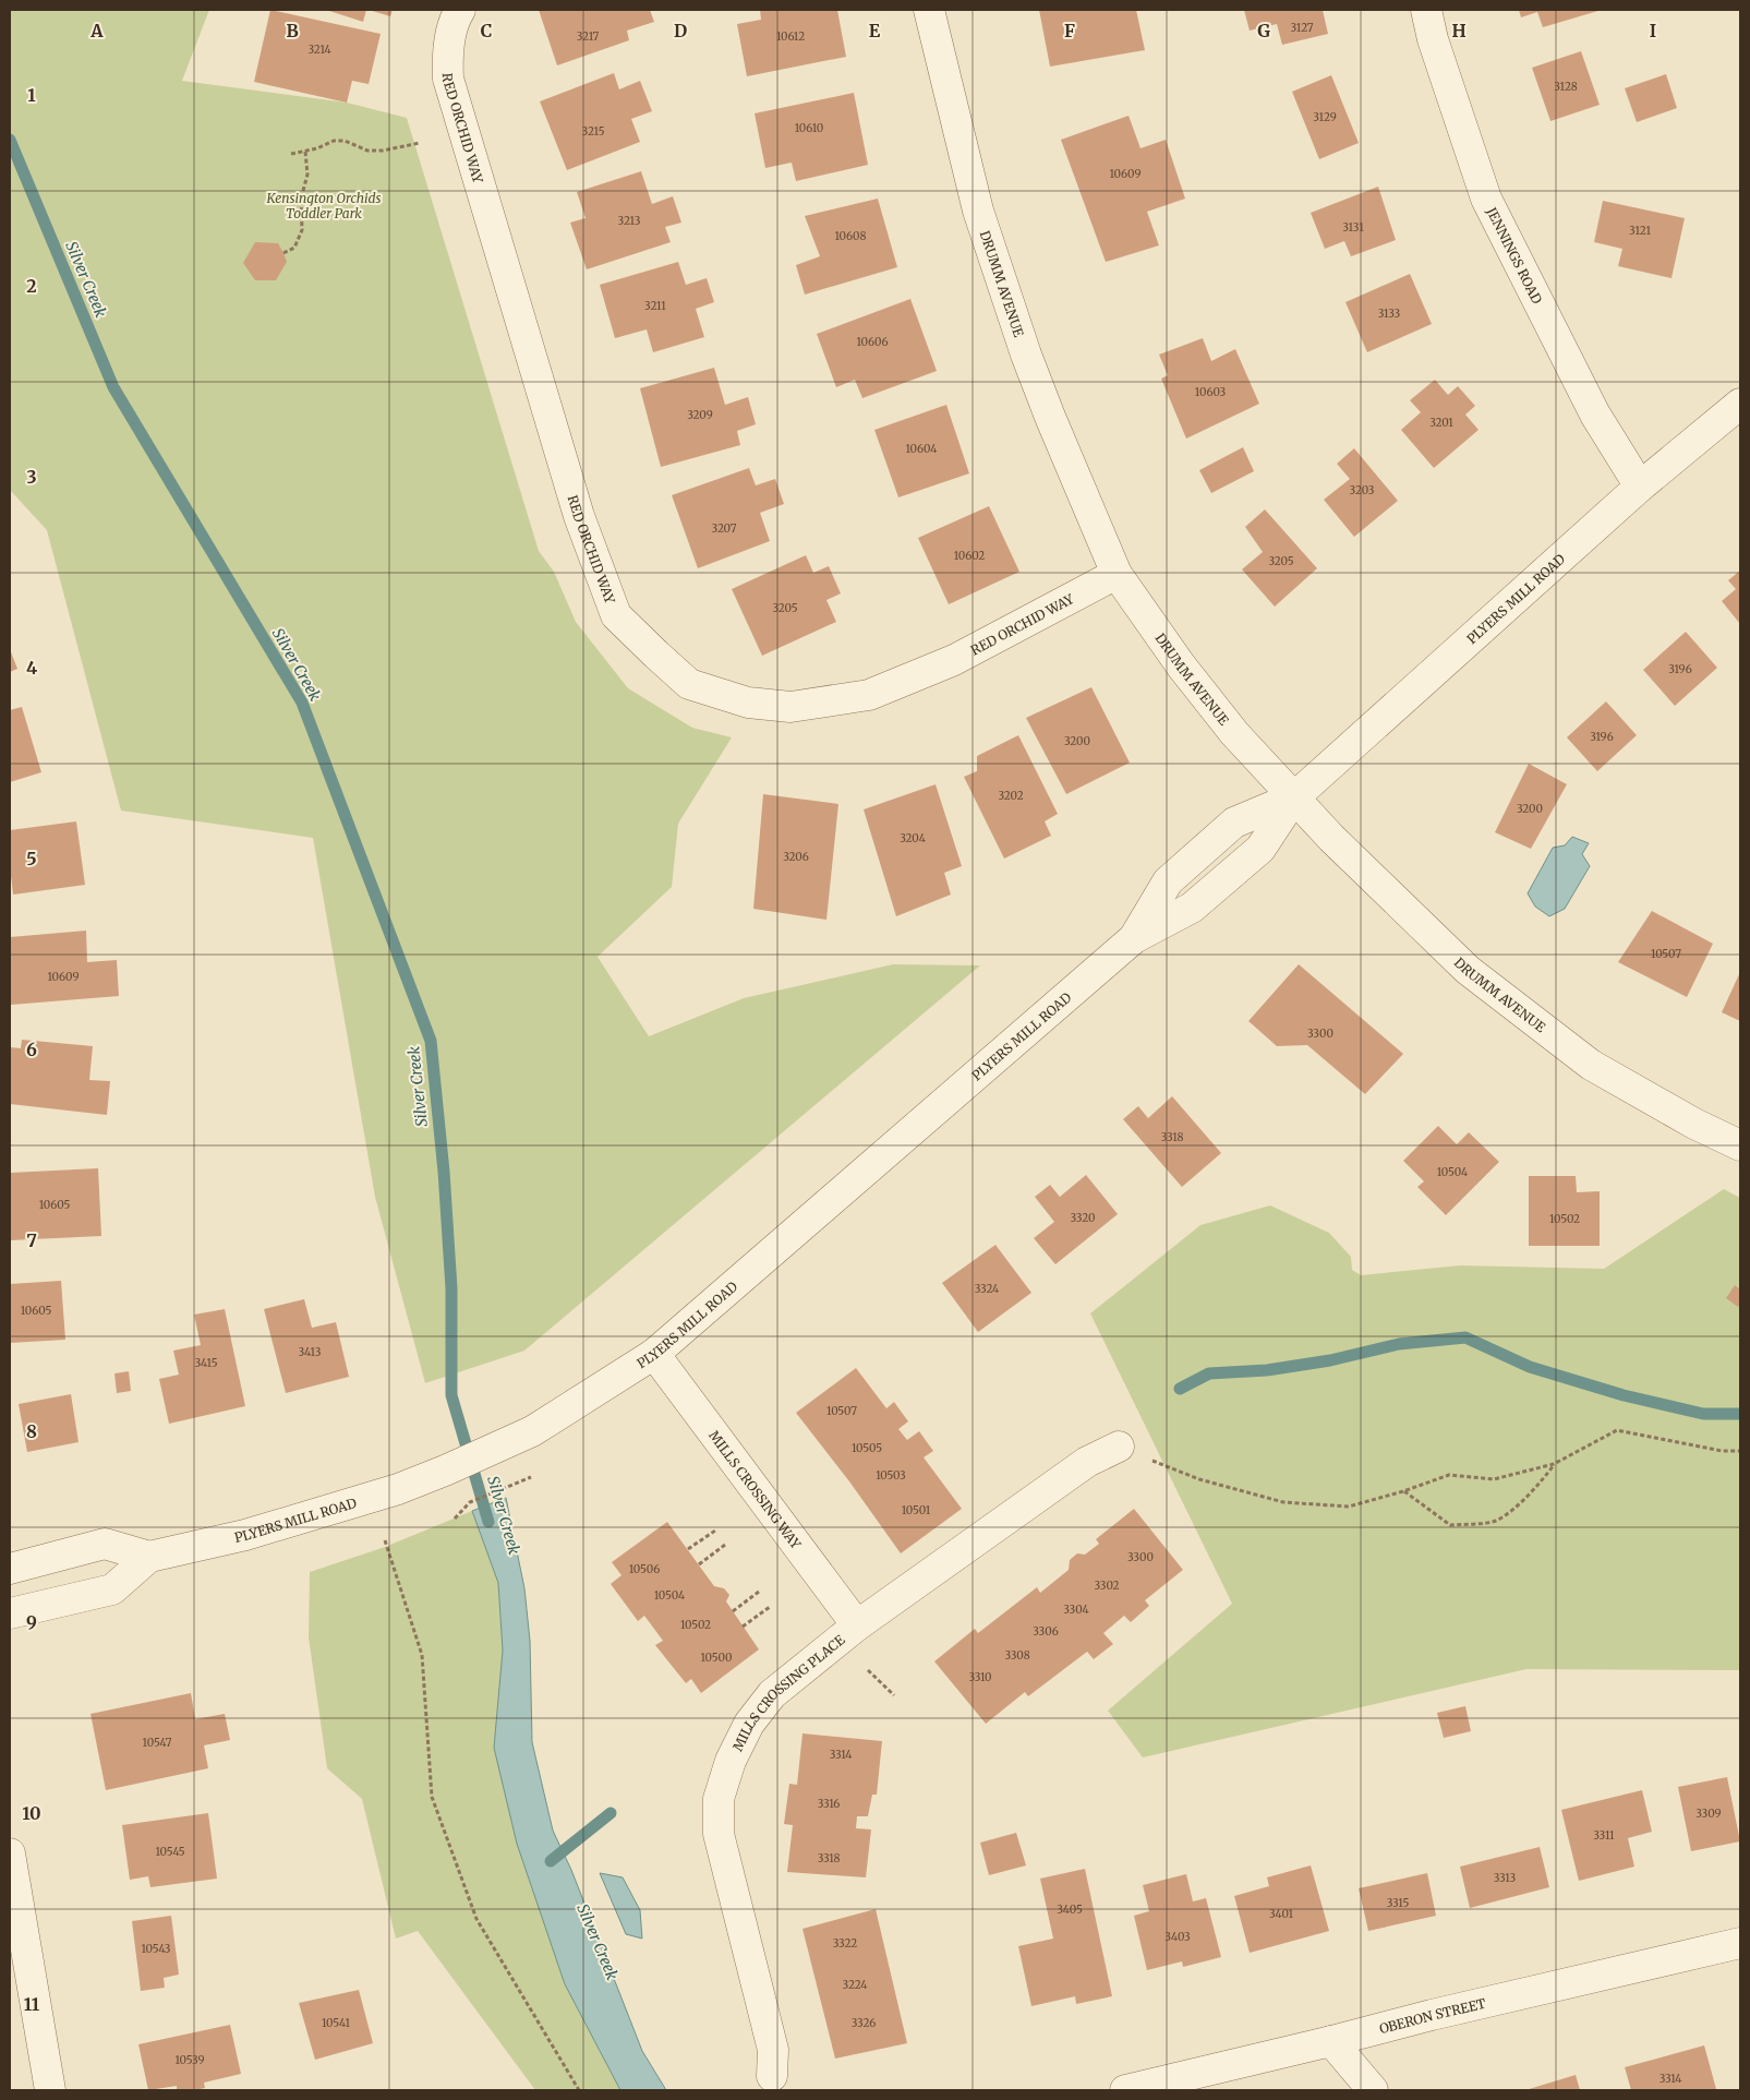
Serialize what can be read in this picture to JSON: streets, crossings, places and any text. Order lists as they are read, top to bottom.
{
  "streets": {
    "street": [
      "RED ORCHID WAY",
      "JENNINGS ROAD",
      "DRUMM AVENUE",
      "PLYERS MILL ROAD",
      "MILLS CROSSING WAY",
      "MILLS CROSSING PLACE",
      "OBERON STREET"
    ]
  },
  "crossings": [
    ["RED ORCHID WAY", "DRUMM AVENUE"],
    ["JENNINGS ROAD", "PLYERS MILL ROAD"],
    ["DRUMM AVENUE", "PLYERS MILL ROAD"],
    ["PLYERS MILL ROAD", "MILLS CROSSING WAY"],
    ["MILLS CROSSING WAY", "MILLS CROSSING PLACE"]
  ],
  "water": ["Silver Creek"],
  "parks": ["Kensington Orchids Toddler Park"],
  "house_numbers": [
    "3127",
    "3217",
    "10612",
    "3214",
    "3128",
    "3129",
    "10610",
    "3215",
    "10609",
    "3213",
    "3131",
    "3121",
    "10608",
    "3211",
    "3133",
    "10606",
    "10603",
    "3209",
    "3201",
    "10604",
    "3203",
    "3207",
    "10602",
    "3205",
    "3205",
    "3196",
    "3196",
    "3200",
    "3202",
    "3200",
    "3204",
    "3206",
    "10507",
    "10609",
    "3300",
    "3318",
    "10504",
    "10605",
    "3320",
    "10502",
    "3324",
    "10605",
    "3413",
    "3415",
    "10507",
    "10505",
    "10503",
    "10501",
    "3300",
    "10506",
    "3302",
    "10504",
    "3304",
    "10502",
    "3306",
    "3308",
    "10500",
    "3310",
    "10547",
    "3314",
    "3316",
    "3309",
    "3311",
    "10545",
    "3318",
    "3313",
    "3315",
    "3405",
    "3401",
    "3403",
    "3322",
    "10543",
    "3224",
    "10541",
    "3326",
    "10539",
    "3314"
  ],
  "grid": {
    "columns": [
      "A",
      "B",
      "C",
      "D",
      "E",
      "F",
      "G",
      "H",
      "I"
    ],
    "rows": [
      "1",
      "2",
      "3",
      "4",
      "5",
      "6",
      "7",
      "8",
      "9",
      "10",
      "11"
    ]
  }
}
